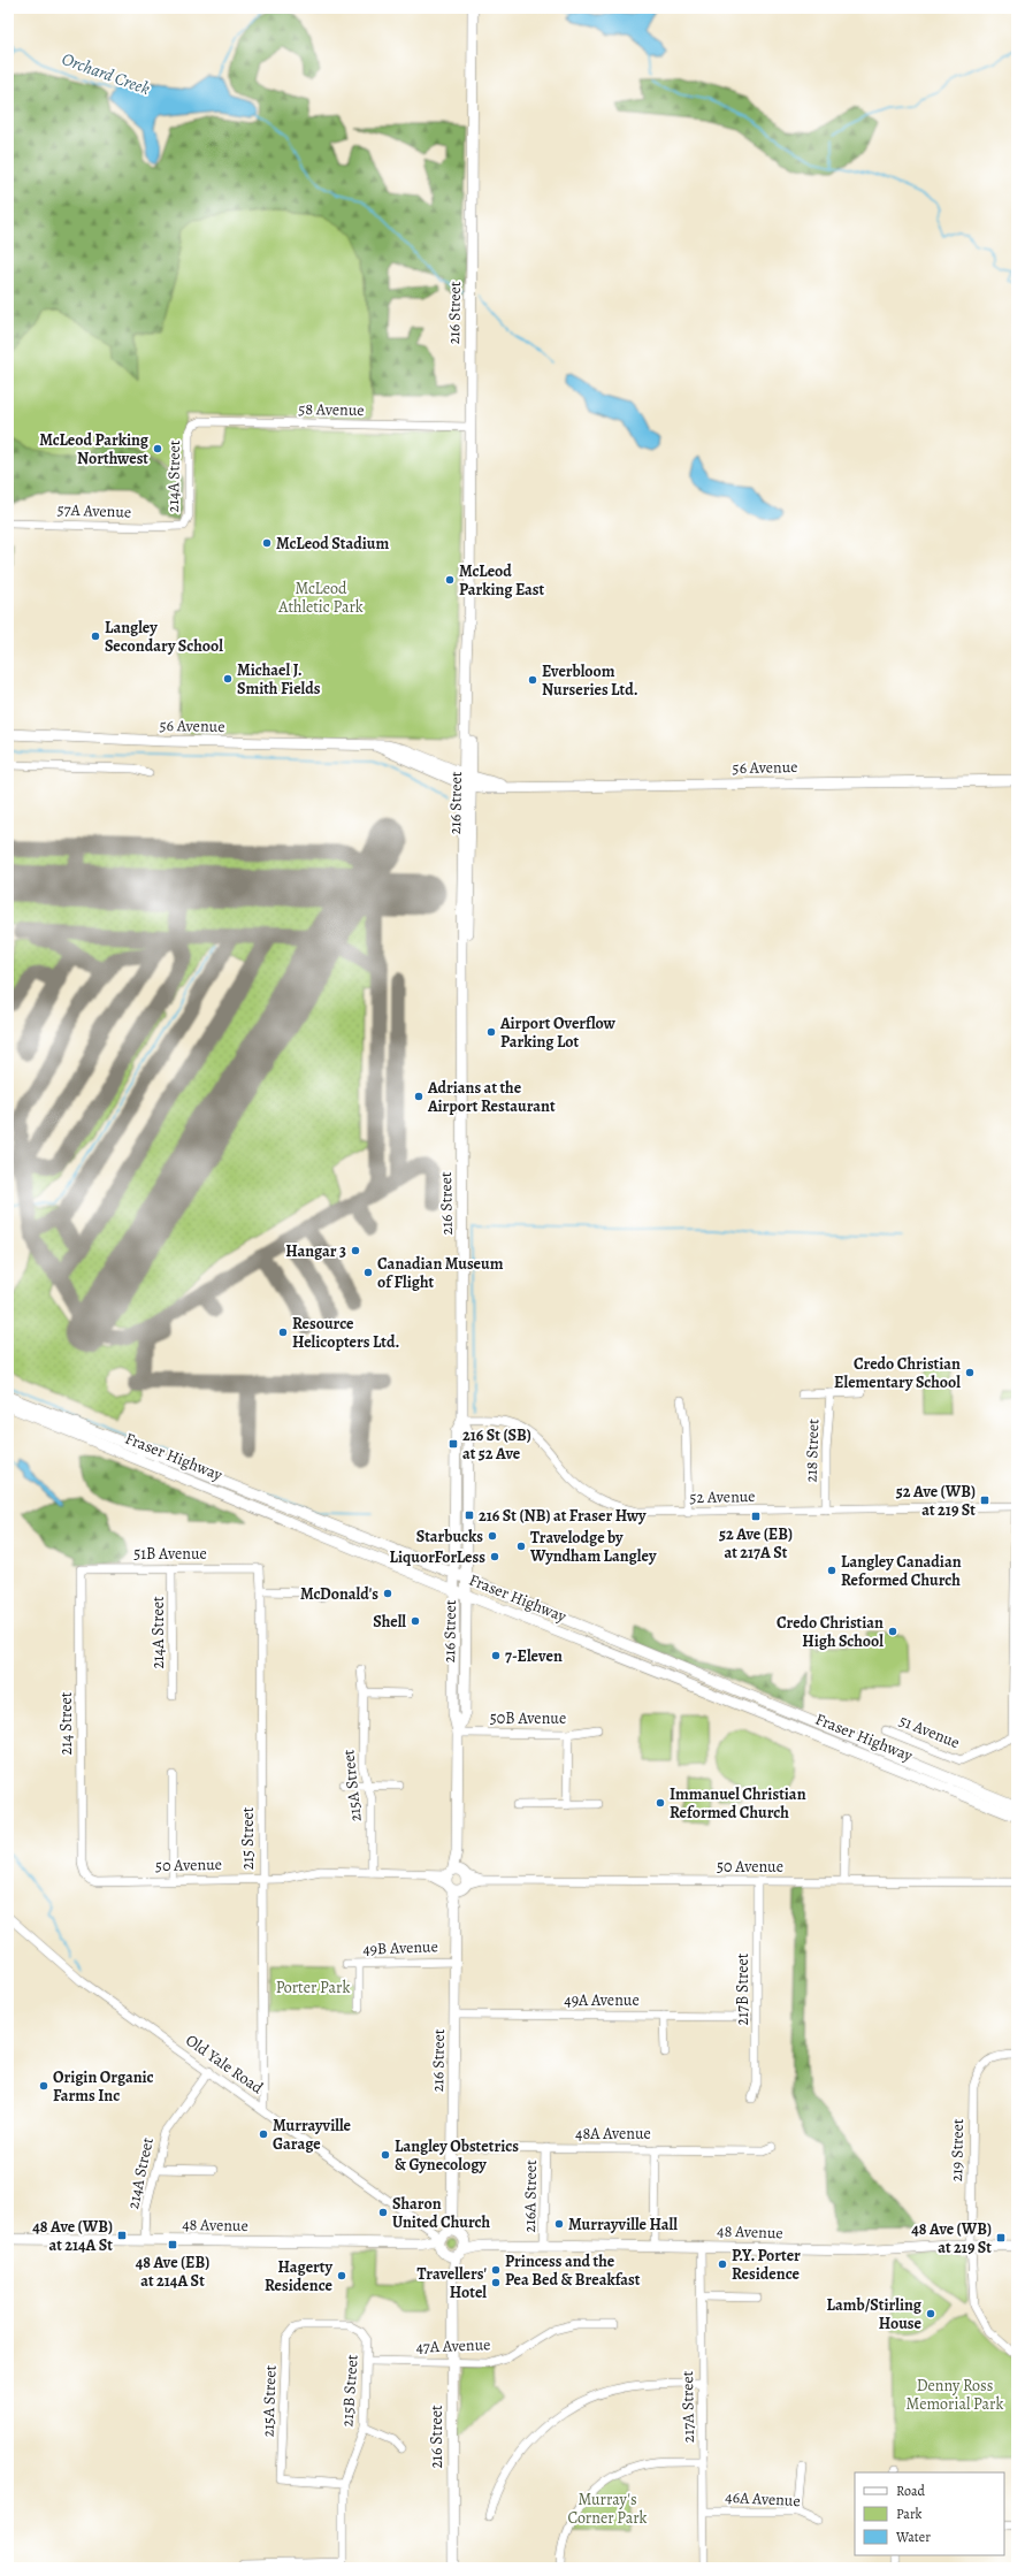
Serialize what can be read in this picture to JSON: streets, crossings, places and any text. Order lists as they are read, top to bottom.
{
  "streets": {
    "main road": [
      "216 Street",
      "56 Avenue",
      "Fraser Highway",
      "48 Avenue"
    ],
    "street": [
      "58 Avenue",
      "214A Street",
      "57A Avenue",
      "218 Street",
      "52 Avenue",
      "51B Avenue",
      "50B Avenue",
      "214 Street",
      "51 Avenue",
      "215A Street",
      "215 Street",
      "50 Avenue",
      "49B Avenue",
      "217B Street",
      "49A Avenue",
      "Old Yale Road",
      "48A Avenue",
      "219 Street",
      "216A Street",
      "47A Avenue",
      "215B Street",
      "217A Street",
      "46A Avenue"
    ]
  },
  "crossings": [
    ["216 Street", "58 Avenue"],
    ["216 Street", "56 Avenue"],
    ["216 Street", "Fraser Highway"],
    ["216 Street", "52 Avenue"],
    ["216 Street", "50B Avenue"],
    ["216 Street", "50 Avenue"],
    ["216 Street", "49B Avenue"],
    ["216 Street", "49A Avenue"],
    ["216 Street", "Old Yale Road"],
    ["216 Street", "48A Avenue"],
    ["216 Street", "48 Avenue"],
    ["216 Street", "47A Avenue"],
    ["58 Avenue", "214A Street"],
    ["214A Street", "57A Avenue"],
    ["214A Street", "51B Avenue"],
    ["214A Street", "Old Yale Road"],
    ["214A Street", "48 Avenue"],
    ["218 Street", "52 Avenue"],
    ["51B Avenue", "214 Street"],
    ["51B Avenue", "215 Street"],
    ["214 Street", "50 Avenue"],
    ["215A Street", "50 Avenue"],
    ["215A Street", "215B Street"],
    ["215 Street", "50 Avenue"],
    ["215 Street", "Old Yale Road"],
    ["50 Avenue", "217B Street"],
    ["Old Yale Road", "48 Avenue"],
    ["48A Avenue", "216A Street"],
    ["219 Street", "48 Avenue"],
    ["216A Street", "48 Avenue"],
    ["48 Avenue", "217A Street"],
    ["47A Avenue", "215B Street"],
    ["217A Street", "46A Avenue"]
  ],
  "water": ["Orchard Creek"],
  "parks": [
    "McLeod Athletic Park",
    "Porter Park",
    "Denny Ross Memorial Park",
    "Murray's Corner Park"
  ],
  "places": {
    "other": [
      "McLeod Parking Northwest",
      "McLeod Stadium",
      "McLeod Parking East",
      "Langley Secondary School",
      "Michael J. Smith Fields",
      "Everbloom Nurseries Ltd.",
      "Airport Overflow Parking Lot",
      "Adrians at the Airport Restaurant",
      "Hangar 3",
      "Canadian Museum of Flight",
      "Resource Helicopters Ltd.",
      "Credo Christian Elementary School",
      "Starbucks",
      "Travelodge by Wyndham Langley",
      "LiquorForLess",
      "Langley Canadian Reformed Church",
      "McDonald's",
      "Shell",
      "Credo Christian High School",
      "7-Eleven",
      "Immanuel Christian Reformed Church",
      "Origin Organic Farms Inc",
      "Murrayville Garage",
      "Langley Obstetrics & Gynecology",
      "Sharon United Church",
      "Murrayville Hall",
      "P.Y. Porter Residence",
      "Princess and the Pea Bed & Breakfast",
      "Hagerty Residence",
      "Travellers' Hotel",
      "Lamb/Stirling House"
    ],
    "transit": [
      "216 St (SB) at 52 Ave",
      "52 Ave (WB) at 219 St",
      "216 St (NB) at Fraser Hwy",
      "52 Ave (EB) at 217A St",
      "48 Ave (WB) at 214A St",
      "48 Ave (WB) at 219 St",
      "48 Ave (EB) at 214A St"
    ]
  },
  "legend": ["Road", "Park", "Water"]
}
